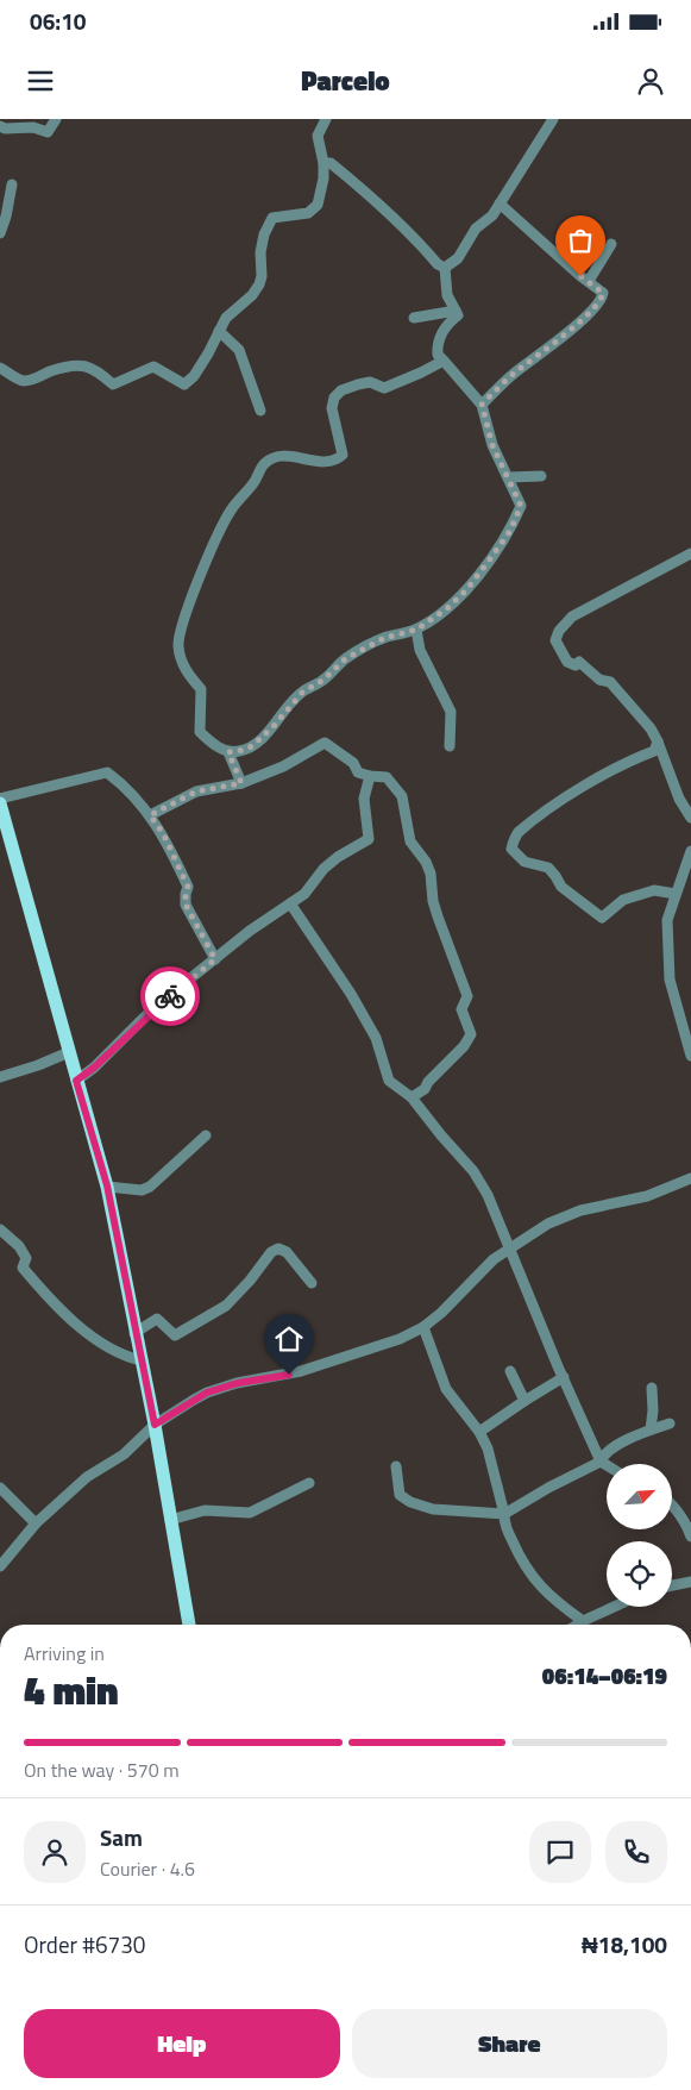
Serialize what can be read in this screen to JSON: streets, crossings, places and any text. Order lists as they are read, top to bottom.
{
  "north": "top right",
  "page": {
    "status": "06:10",
    "header": "Parcelo",
    "heading": ["4 min", "Arriving in", "06:14–06:19"],
    "panel": [
      "Sam",
      "Courier · 4.6",
      "Order #6730",
      "₦18,100"
    ],
    "bar": "On the way · 570 m",
    "buttons": ["Help", "Share"]
  }
}
